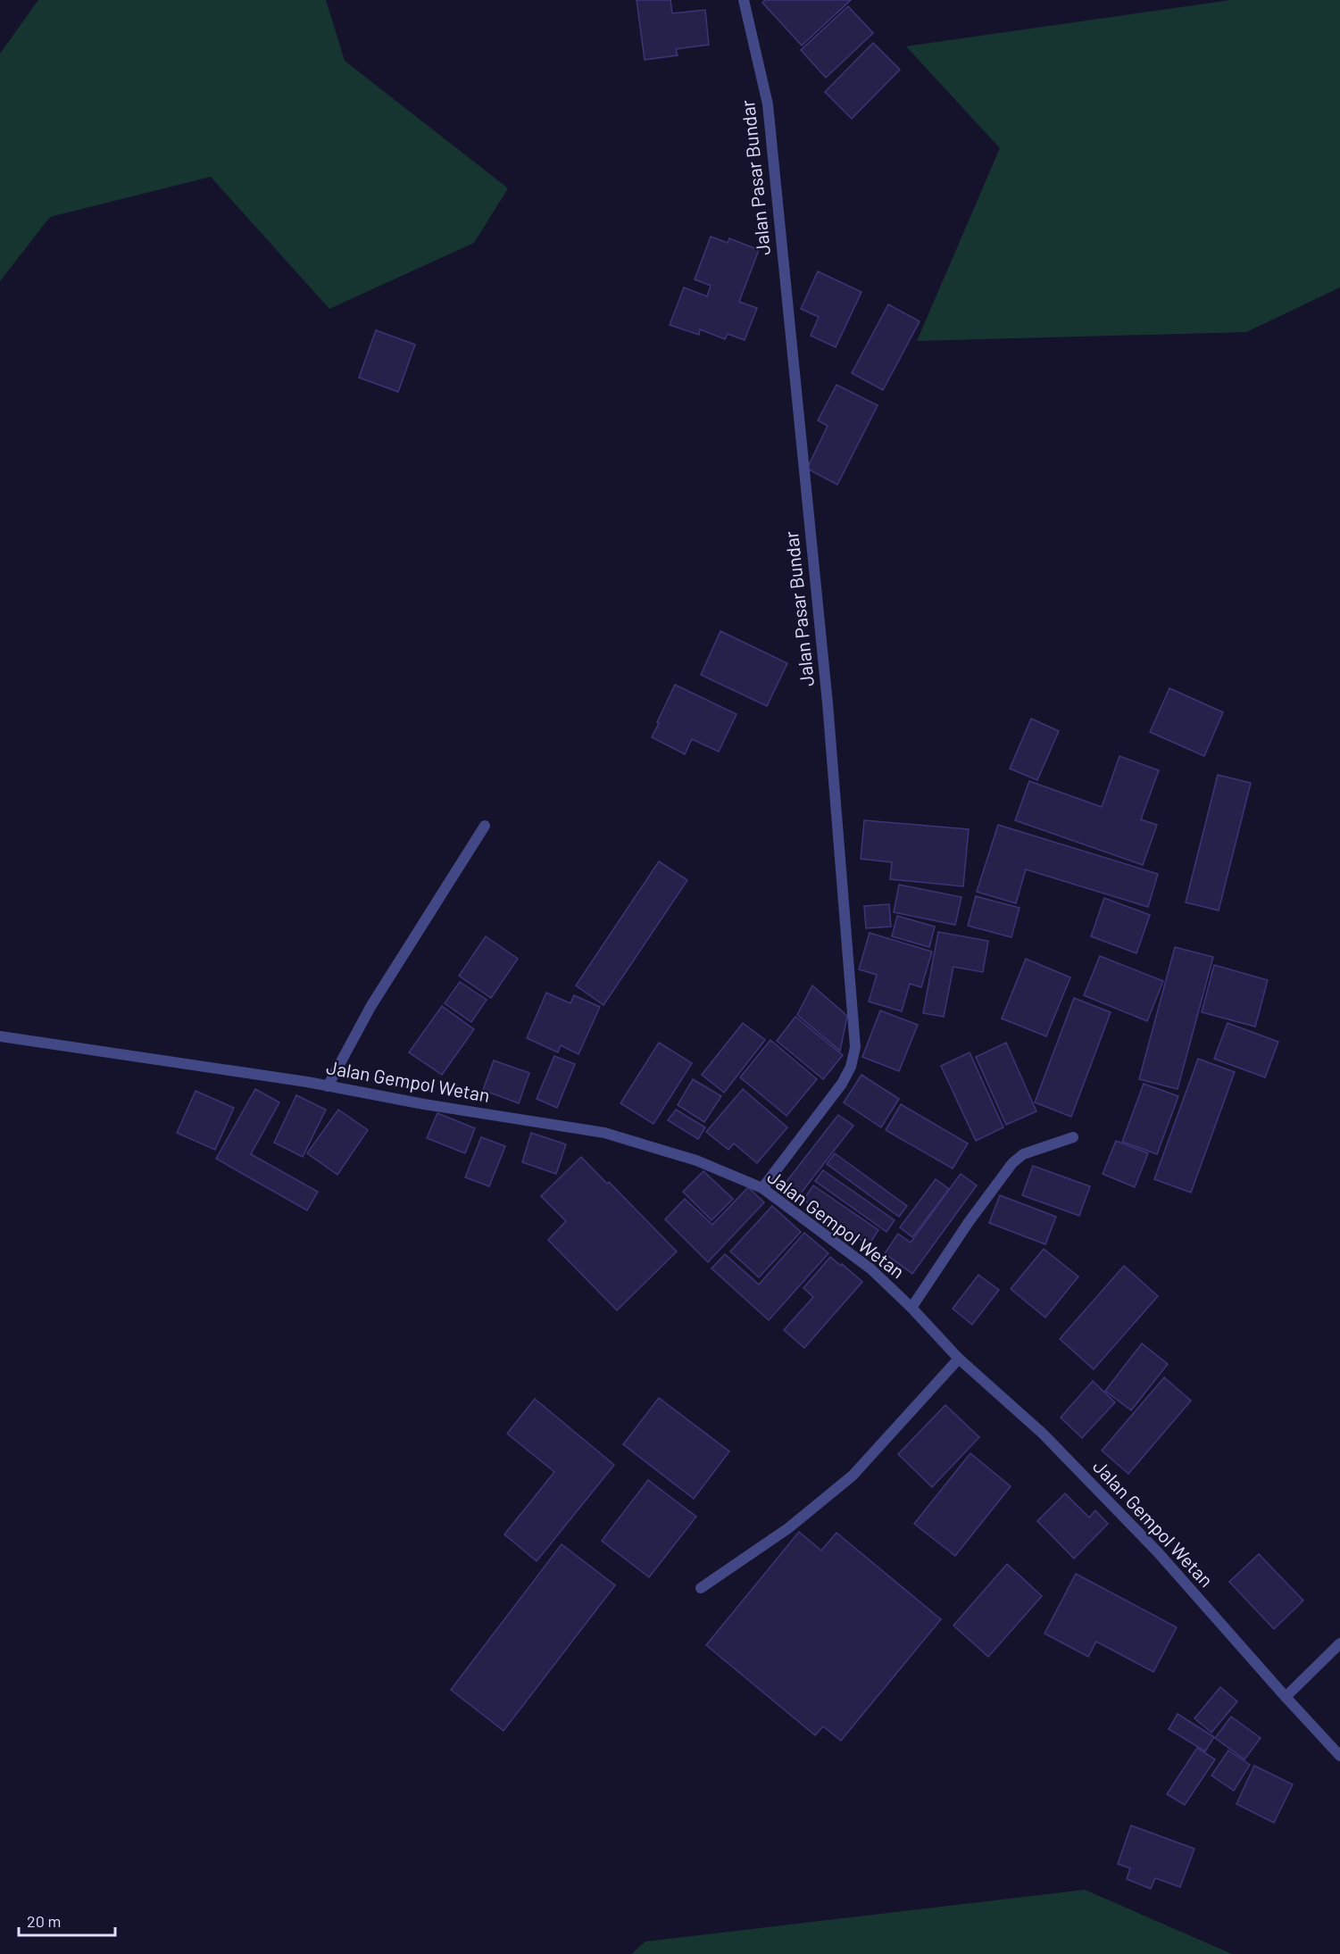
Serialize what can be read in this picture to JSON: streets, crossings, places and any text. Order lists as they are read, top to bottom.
{
  "streets": {
    "street": ["Jalan Pasar Bundar", "Jalan Gempol Wetan"]
  },
  "crossings": [
    ["Jalan Pasar Bundar", "Jalan Gempol Wetan"]
  ],
  "scale_bar": "20 m"
}
